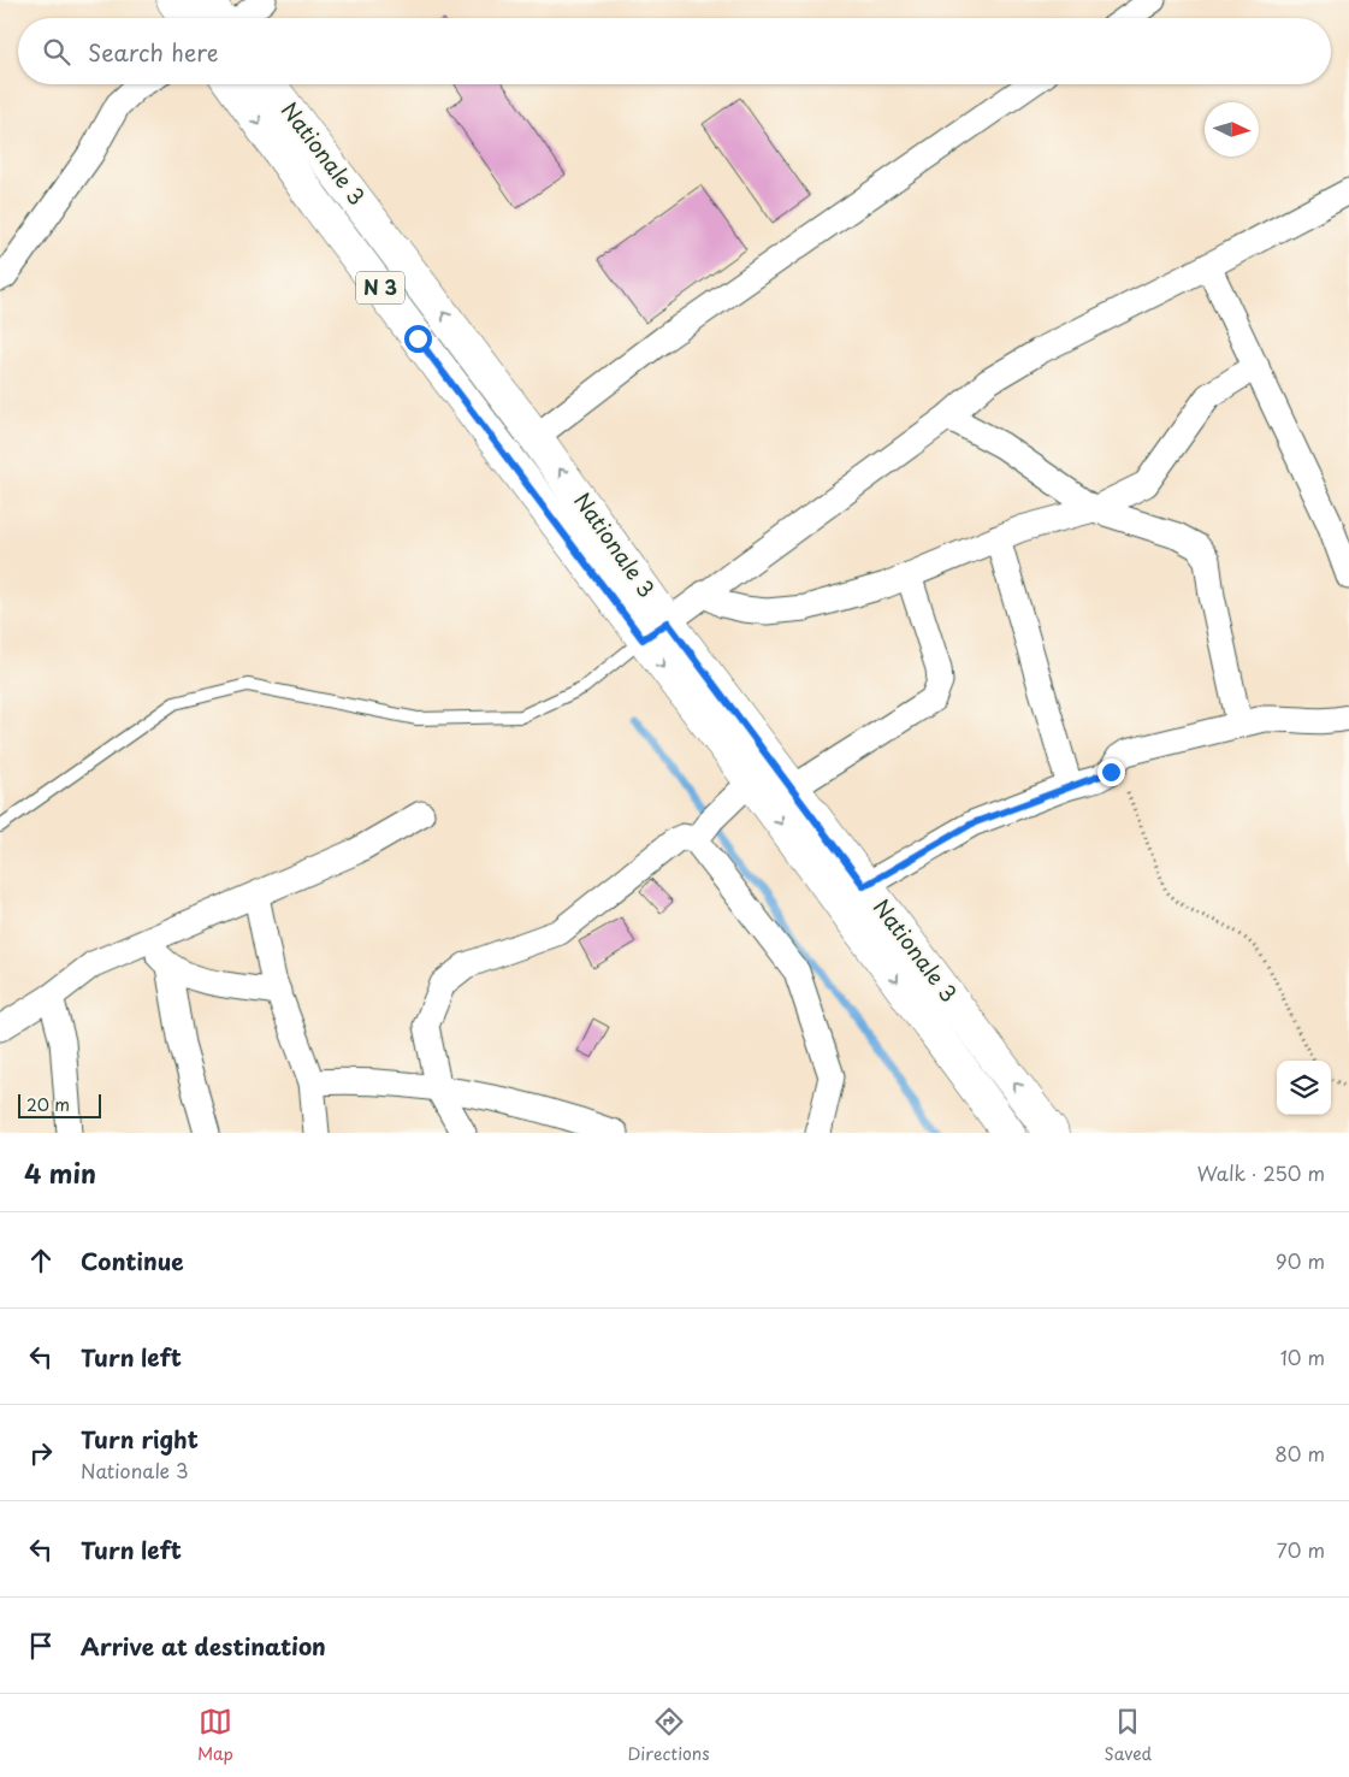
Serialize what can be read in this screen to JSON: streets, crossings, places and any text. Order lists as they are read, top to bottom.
{
  "streets": {
    "main road": ["Nationale 3", "N 3"]
  },
  "crossings": [
    ["Nationale 3", "N 3"]
  ],
  "scale_bar": "20 m",
  "north": "right",
  "page": {
    "search": "Search here",
    "scale": "20 m",
    "heading": ["4 min", "Walk · 250 m"],
    "list": [
      ["Continue", "90 m"],
      ["Turn left", "10 m"],
      ["Turn right", "Nationale 3", "80 m"],
      ["Turn left", "70 m"],
      "Arrive at destination"
    ],
    "nav": ["Map", "Directions", "Saved"]
  }
}
